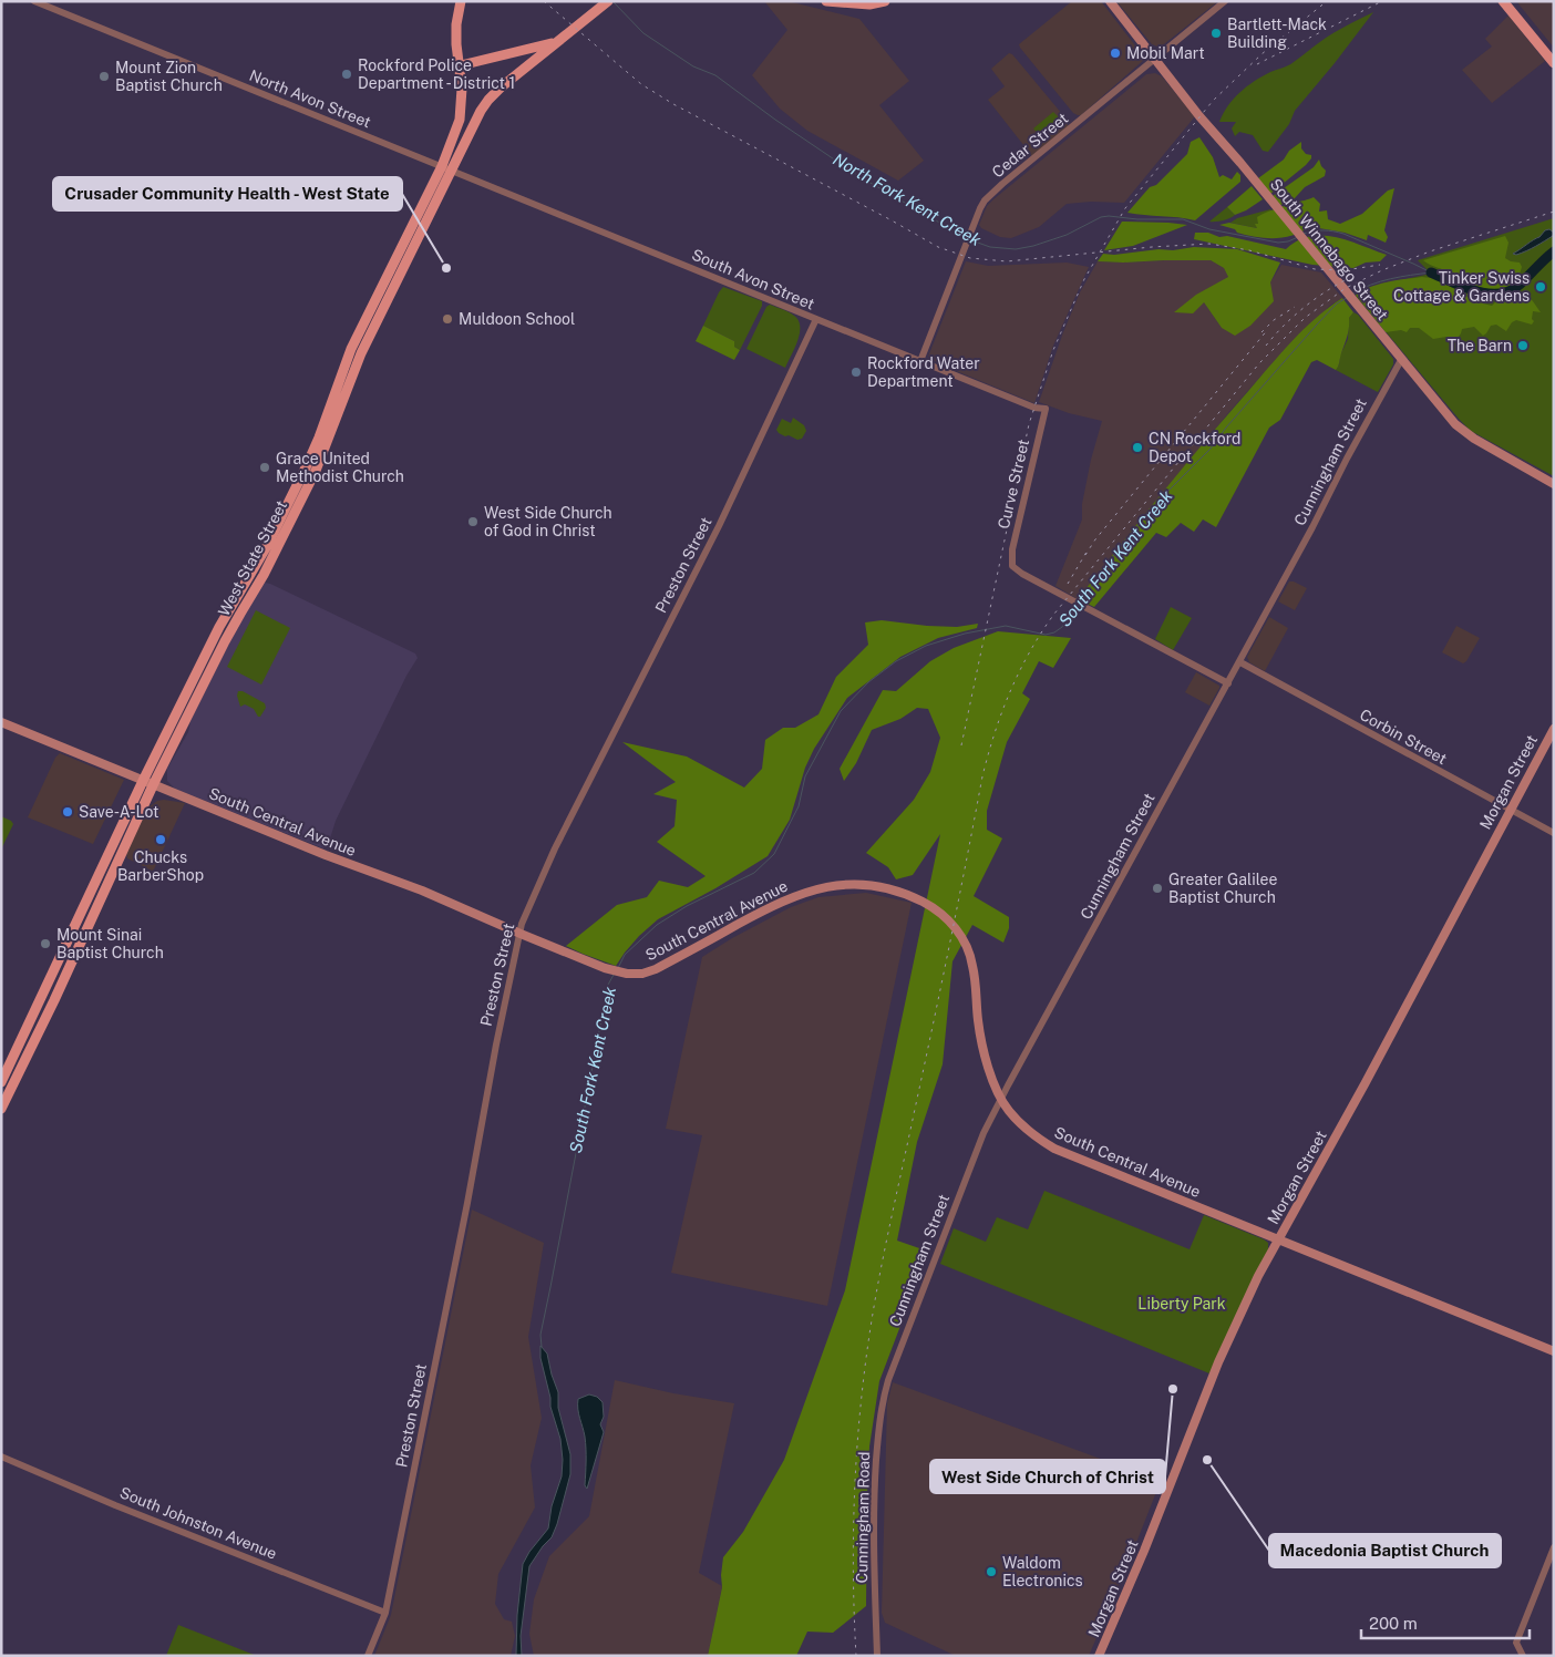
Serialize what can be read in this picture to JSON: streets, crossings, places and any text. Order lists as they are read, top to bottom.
{
  "streets": {
    "main road": [
      "South Winnebago Street",
      "West State Street",
      "Morgan Street",
      "South Central Avenue"
    ],
    "street": [
      "North Avon Street",
      "Cedar Street",
      "South Avon Street",
      "Cunningham Street",
      "Curve Street",
      "Preston Street",
      "Corbin Street",
      "Cunningham Road",
      "South Johnston Avenue"
    ]
  },
  "crossings": [
    ["North Avon Street", "South Avon Street"],
    ["North Avon Street", "West State Street"],
    ["Cedar Street", "South Winnebago Street"],
    ["Cedar Street", "South Avon Street"],
    ["South Winnebago Street", "Cunningham Street"],
    ["South Avon Street", "Curve Street"],
    ["South Avon Street", "West State Street"],
    ["South Avon Street", "Preston Street"],
    ["Cunningham Street", "Curve Street"],
    ["Cunningham Street", "Corbin Street"],
    ["Cunningham Street", "South Central Avenue"],
    ["Cunningham Street", "Cunningham Road"],
    ["West State Street", "South Central Avenue"],
    ["Preston Street", "South Central Avenue"],
    ["Preston Street", "South Johnston Avenue"],
    ["Corbin Street", "Morgan Street"],
    ["Morgan Street", "South Central Avenue"]
  ],
  "water": ["North Fork Kent Creek", "South Fork Kent Creek"],
  "parks": ["Liberty Park"],
  "places": [
    "Bartlett-Mack Building",
    "Mobil Mart",
    "Rockford Police Department - District 1",
    "Mount Zion Baptist Church",
    "Crusader Community Health - West State",
    "Tinker Swiss Cottage & Gardens",
    "Muldoon School",
    "The Barn",
    "Rockford Water Department",
    "CN Rockford Depot",
    "Grace United Methodist Church",
    "West Side Church of God in Christ",
    "Save-A-Lot",
    "Chucks BarberShop",
    "Greater Galilee Baptist Church",
    "Mount Sinai Baptist Church",
    "West Side Church of Christ",
    "Macedonia Baptist Church",
    "Waldom Electronics"
  ],
  "scale_bar": "200 m"
}
